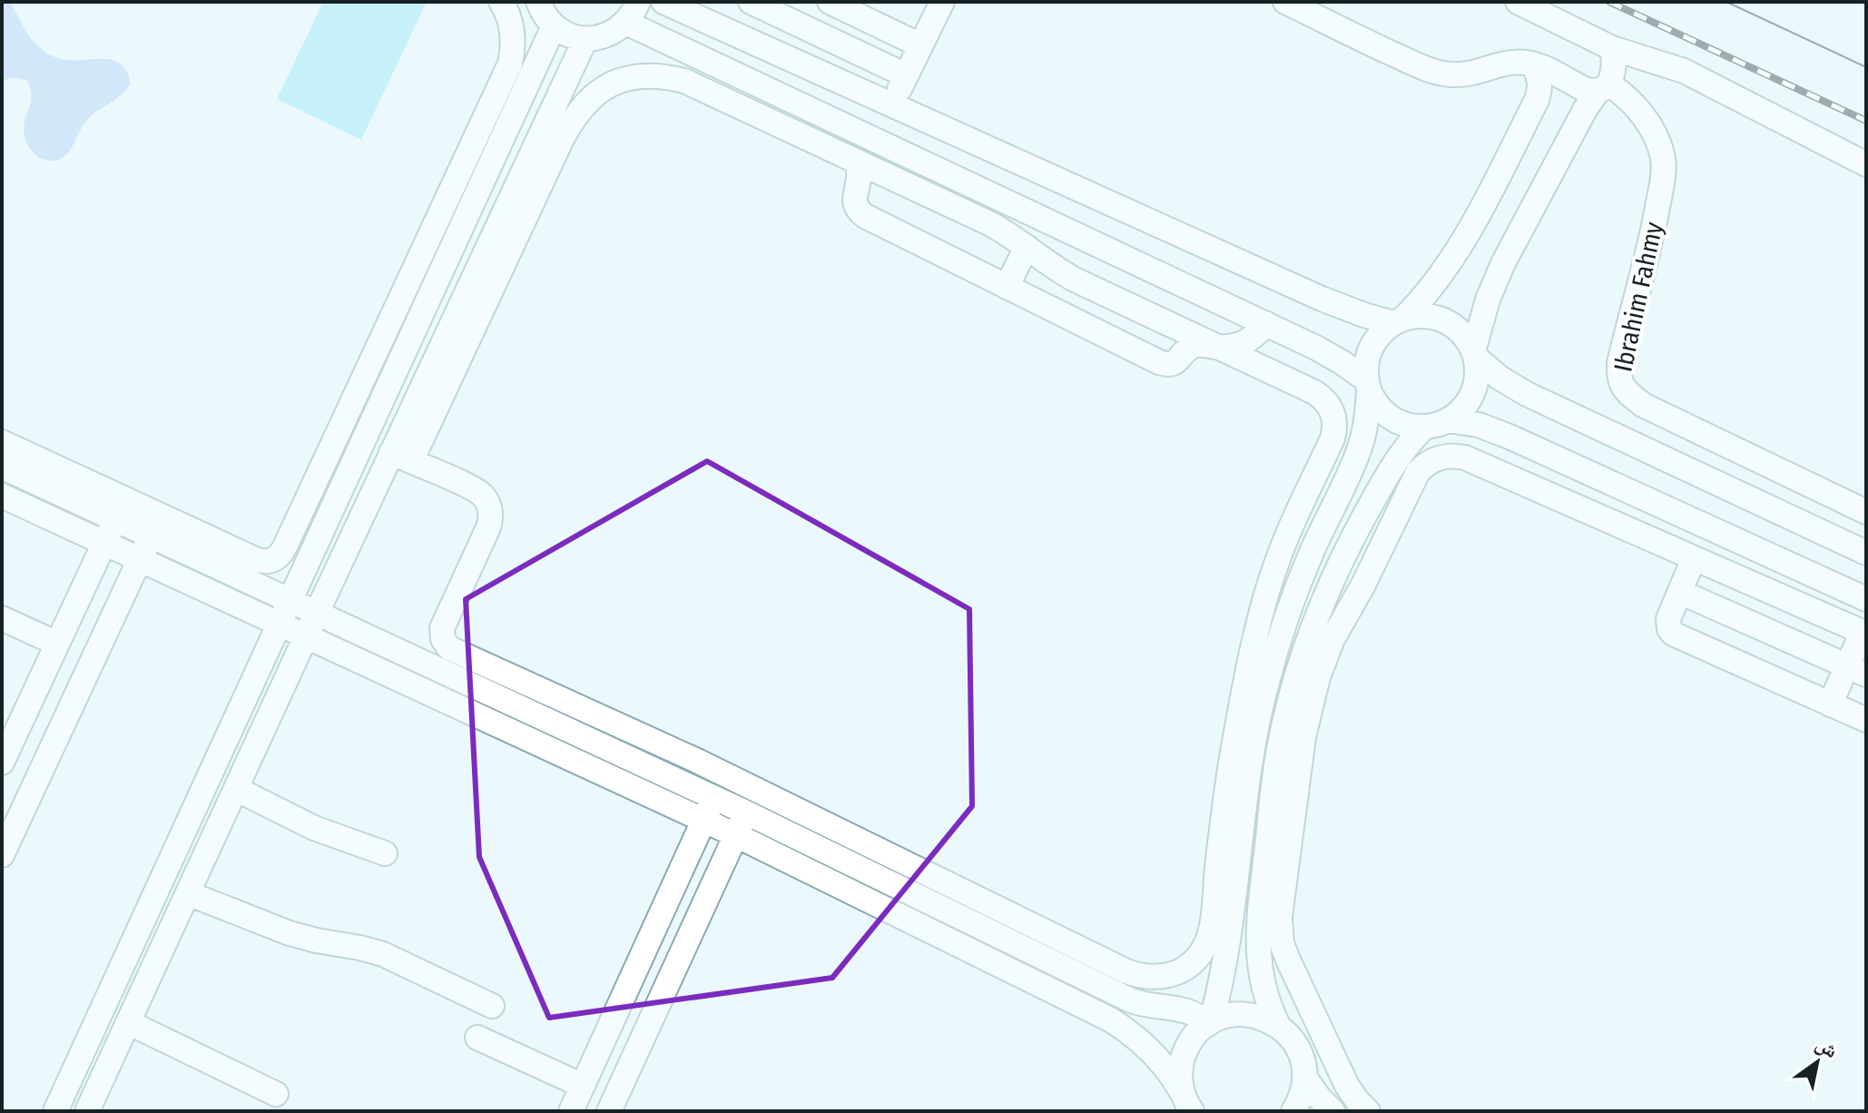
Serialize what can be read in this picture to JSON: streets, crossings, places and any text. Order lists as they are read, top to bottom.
{
  "streets": {
    "street": ["Ibrahim Fahmy"]
  },
  "north": "top right"
}
